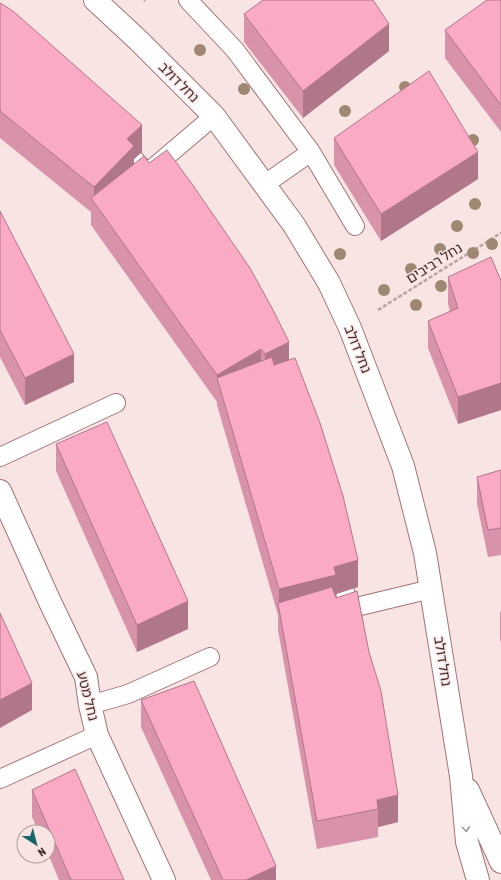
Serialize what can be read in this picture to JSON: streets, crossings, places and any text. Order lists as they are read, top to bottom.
{
  "streets": {
    "street": ["נחל דולב", "נחל מטע"],
    "path": ["נחל רביבים"]
  },
  "north": "bottom right"
}
